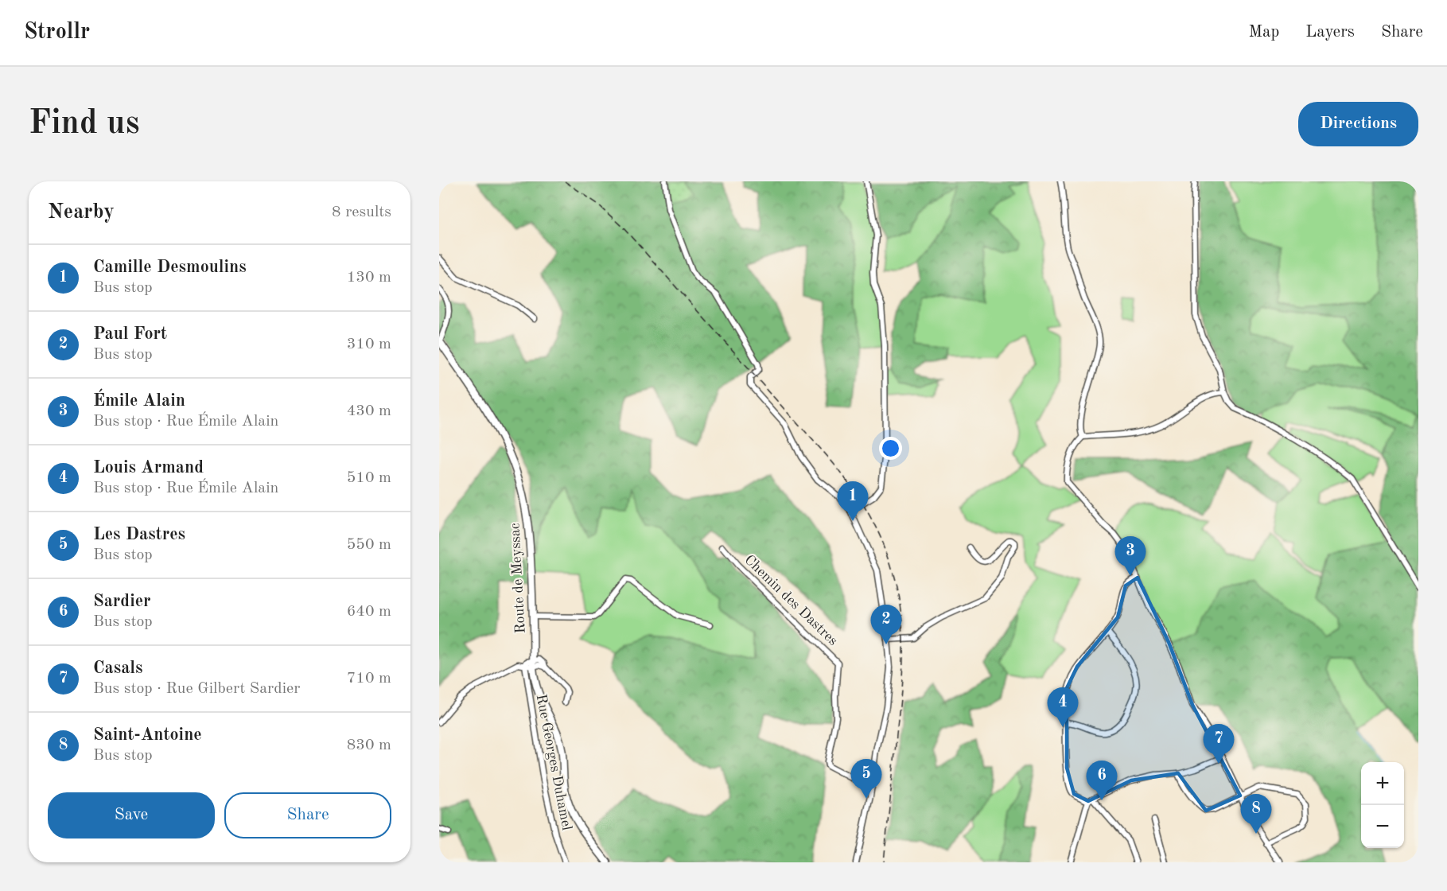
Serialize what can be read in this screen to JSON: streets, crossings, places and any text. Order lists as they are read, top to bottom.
{
  "streets": {
    "main road": ["Route de Meyssac"],
    "street": ["Chemin des Dastres", "Rue Georges Duhamel"]
  },
  "page": {
    "header": "Strollr",
    "nav": ["Map", "Layers", "Share"],
    "buttons": [
      "Directions",
      ["Save", "Share"]
    ],
    "title": "Find us",
    "heading": ["Nearby", "8 results"],
    "list": [
      {
        "mark": "1",
        "name": "Camille Desmoulins",
        "note": "Bus stop",
        "value": "130 m"
      },
      {
        "mark": "2",
        "name": "Paul Fort",
        "note": "Bus stop",
        "value": "310 m"
      },
      {
        "mark": "3",
        "name": "Émile Alain",
        "note": "Bus stop · Rue Émile Alain",
        "value": "430 m"
      },
      {
        "mark": "4",
        "name": "Louis Armand",
        "note": "Bus stop · Rue Émile Alain",
        "value": "510 m"
      },
      {
        "mark": "5",
        "name": "Les Dastres",
        "note": "Bus stop",
        "value": "550 m"
      },
      {
        "mark": "6",
        "name": "Sardier",
        "note": "Bus stop",
        "value": "640 m"
      },
      {
        "mark": "7",
        "name": "Casals",
        "note": "Bus stop · Rue Gilbert Sardier",
        "value": "710 m"
      },
      {
        "mark": "8",
        "name": "Saint-Antoine",
        "note": "Bus stop",
        "value": "830 m"
      }
    ],
    "pins": [
      "1",
      "3",
      "2",
      "4",
      "7",
      "5",
      "6",
      "8"
    ],
    "map_buttons": ["+", "−"]
  }
}
